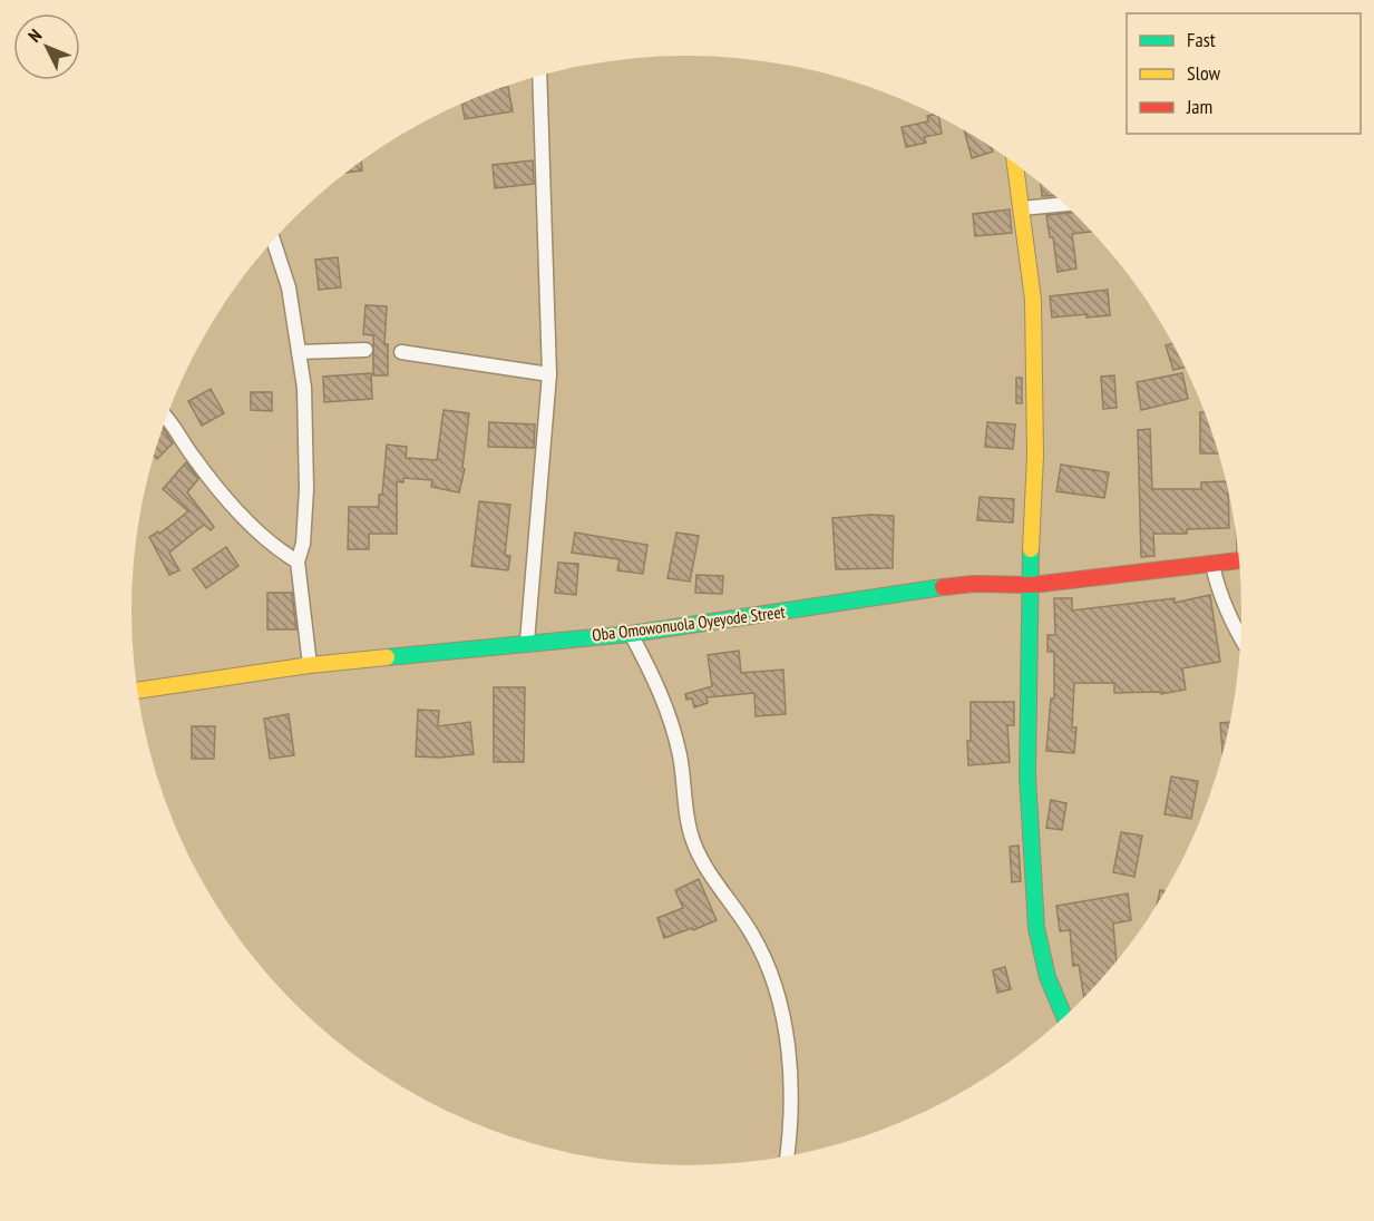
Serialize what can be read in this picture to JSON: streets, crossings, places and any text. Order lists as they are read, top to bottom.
{
  "streets": {
    "street": ["Oba Omowonuola Oyeyode Street"]
  },
  "legend": ["Fast", "Slow", "Jam"],
  "north": "top left"
}
